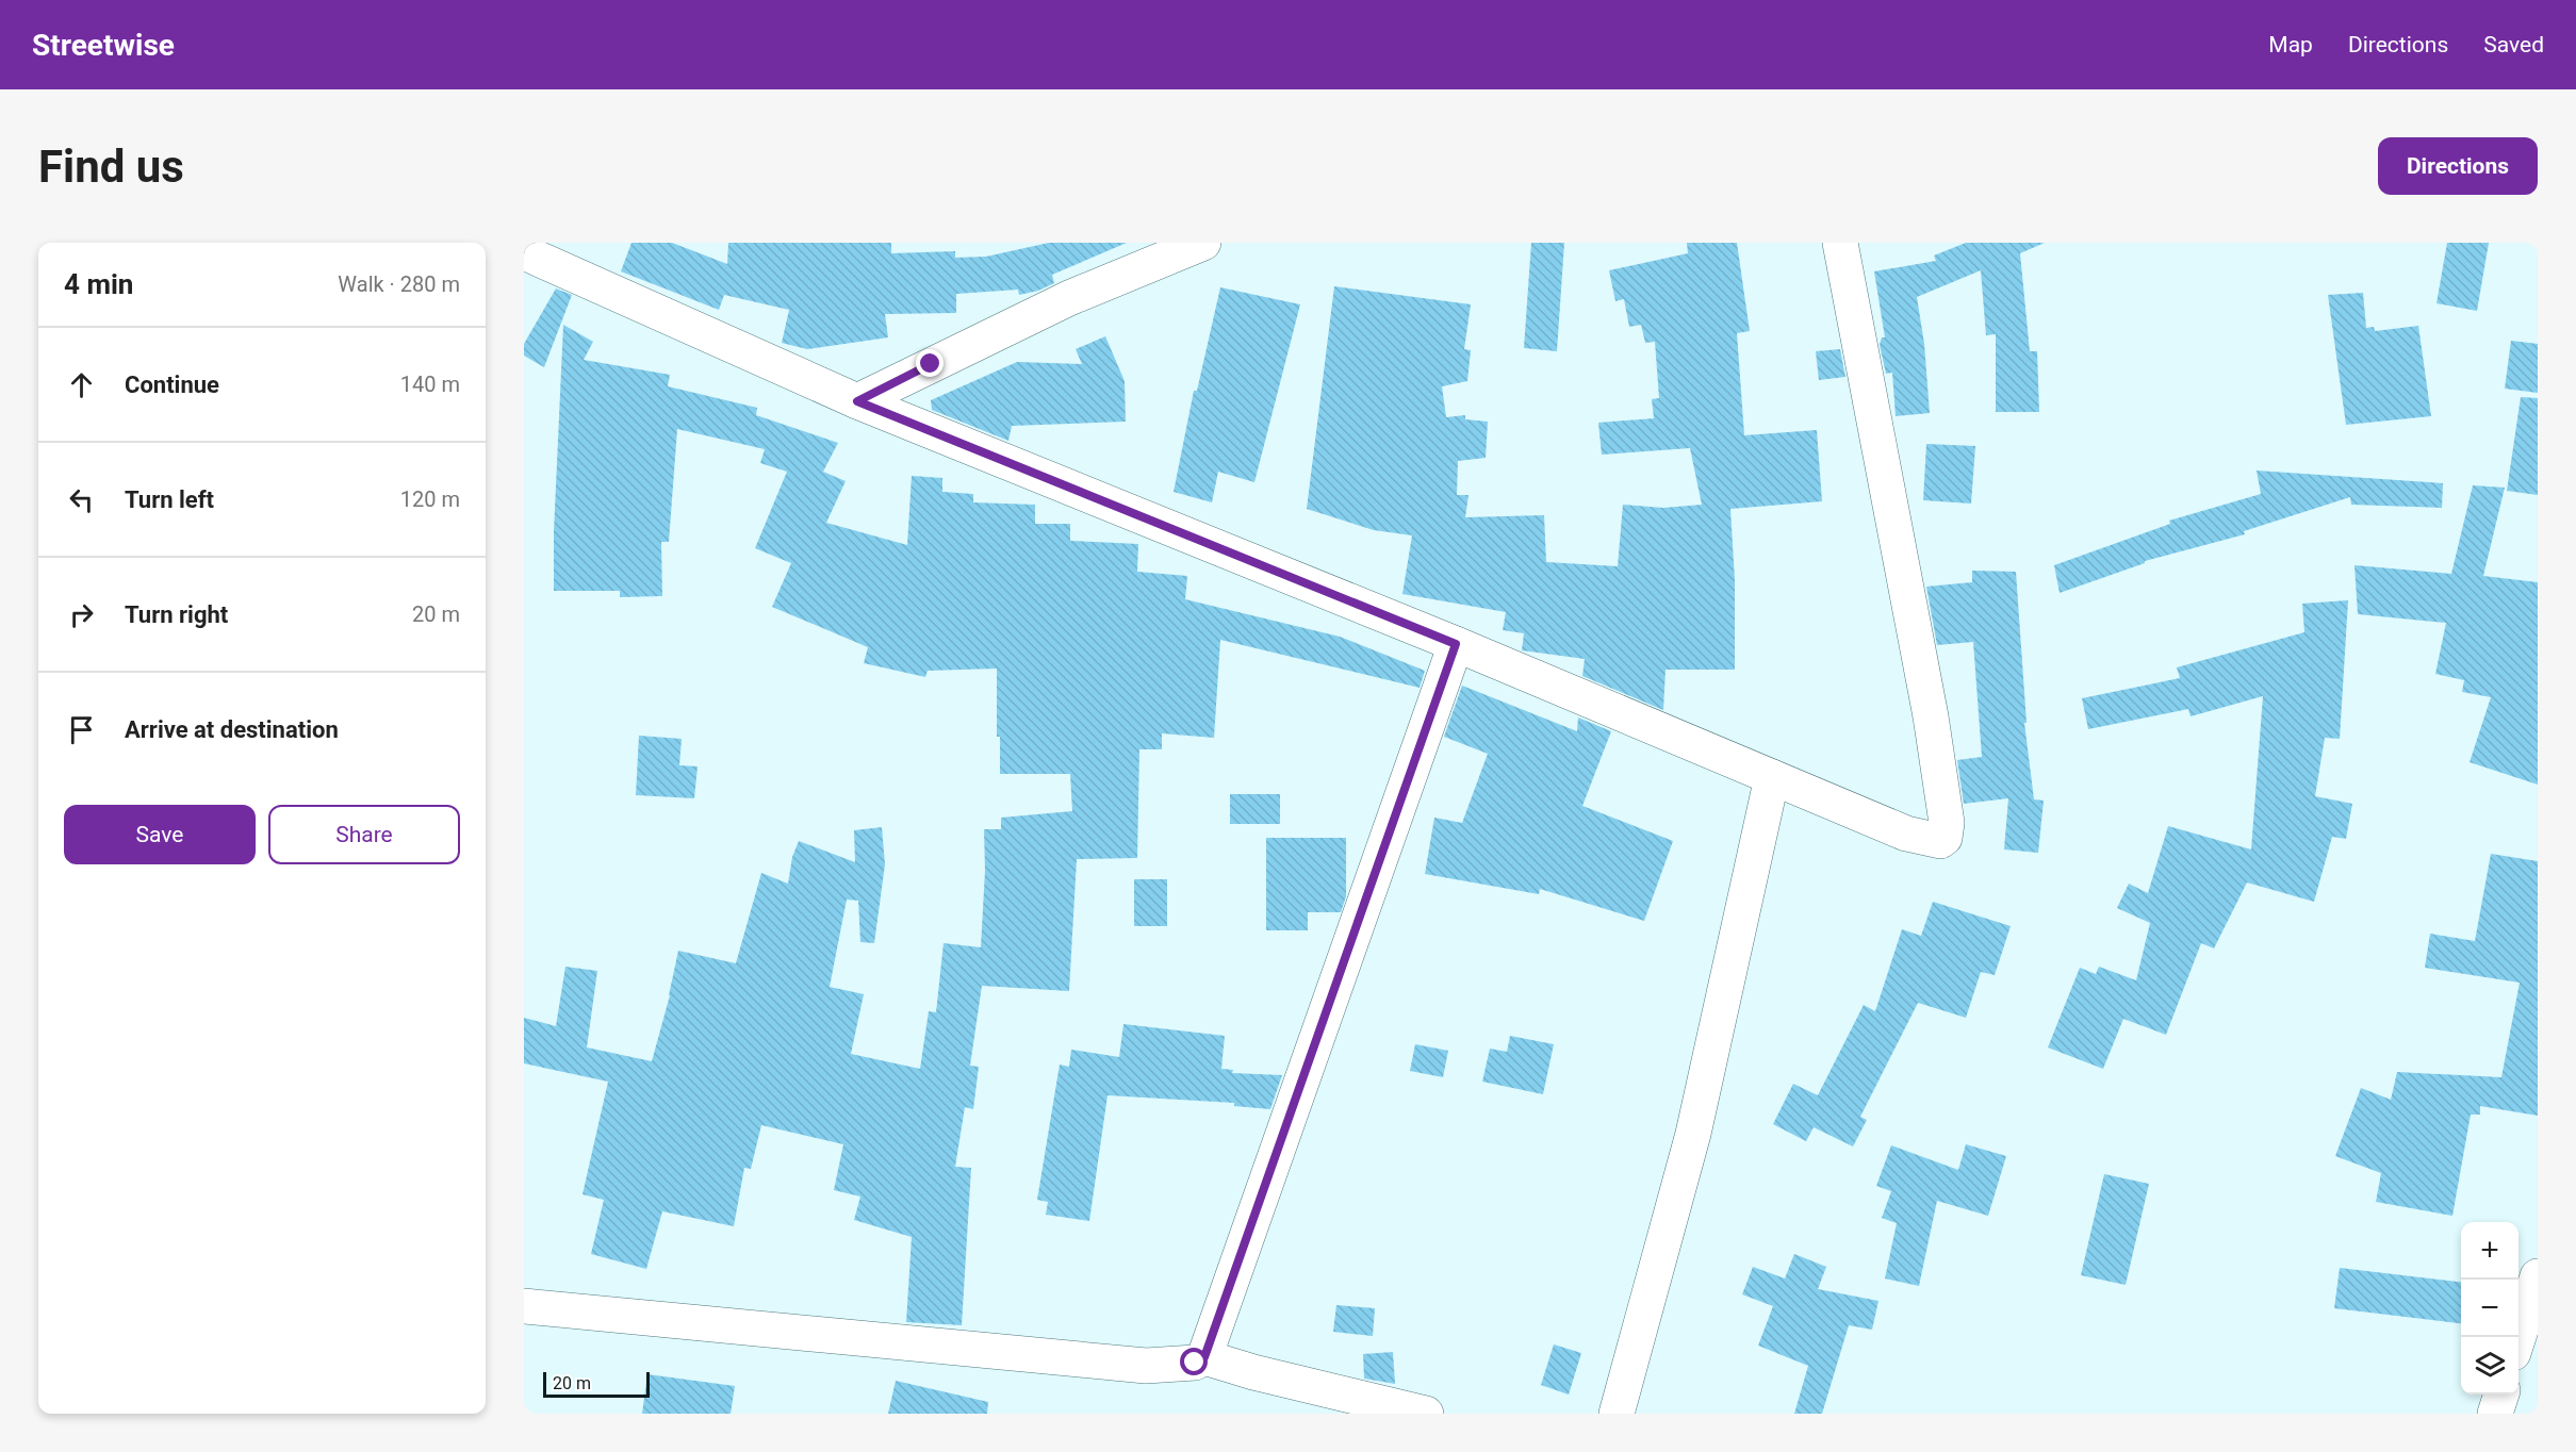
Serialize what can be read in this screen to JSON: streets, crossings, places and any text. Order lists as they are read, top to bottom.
{
  "scale_bar": "20 m",
  "page": {
    "header": "Streetwise",
    "nav": ["Map", "Directions", "Saved"],
    "buttons": [
      "Directions",
      ["Save", "Share"]
    ],
    "title": "Find us",
    "heading": ["4 min", "Walk · 280 m"],
    "list": [
      ["Continue", "140 m"],
      ["Turn left", "120 m"],
      ["Turn right", "20 m"],
      "Arrive at destination"
    ],
    "map_buttons": ["+", "−"],
    "scale": "20 m"
  }
}
